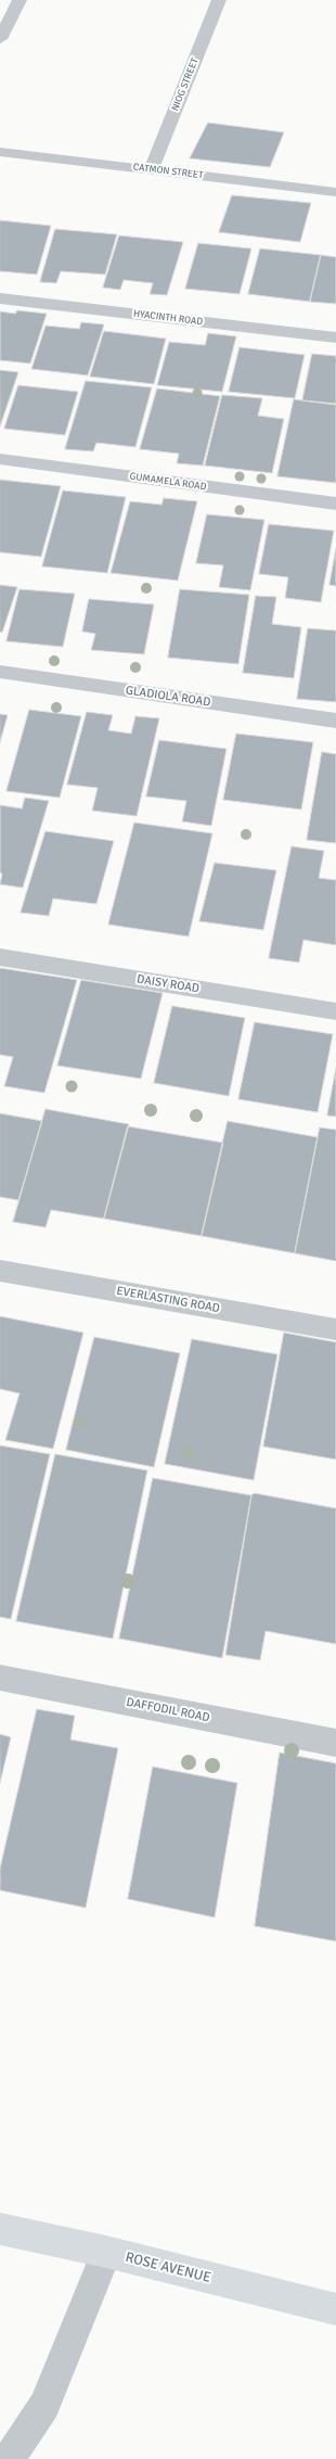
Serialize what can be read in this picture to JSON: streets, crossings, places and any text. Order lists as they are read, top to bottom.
{
  "streets": {
    "street": [
      "NIOG STREET",
      "CATMON STREET",
      "HYACINTH ROAD",
      "GUMAMELA ROAD",
      "GLADIOLA ROAD",
      "DAISY ROAD",
      "EVERLASTING ROAD",
      "DAFFODIL ROAD",
      "ROSE AVENUE"
    ]
  },
  "crossings": [
    ["NIOG STREET", "CATMON STREET"]
  ]
}
